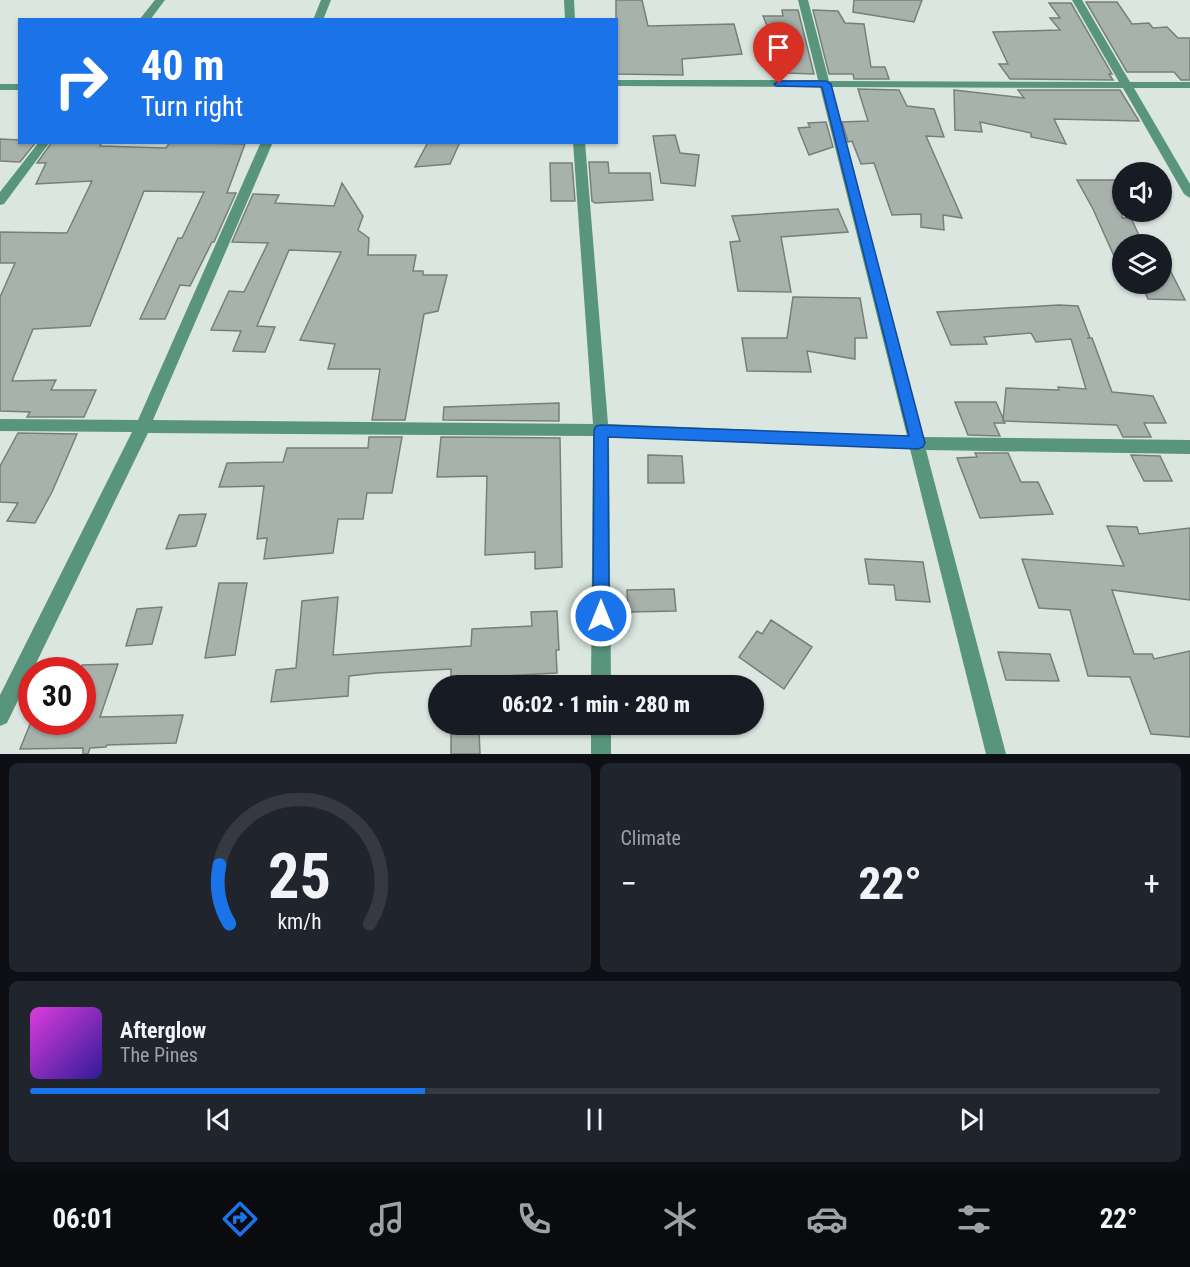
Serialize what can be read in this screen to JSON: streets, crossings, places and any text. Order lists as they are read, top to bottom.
{
  "page": {
    "turn": ["40 m", "Turn right"],
    "limit": "30",
    "trip": "06:02 · 1 min · 280 m",
    "tile": "Climate",
    "heat": ["−", "22°", "+"],
    "song": ["Afterglow", "The Pines"],
    "tabs": ["06:01", "22°"],
    "gauge": ["25", "km/h"]
  }
}
